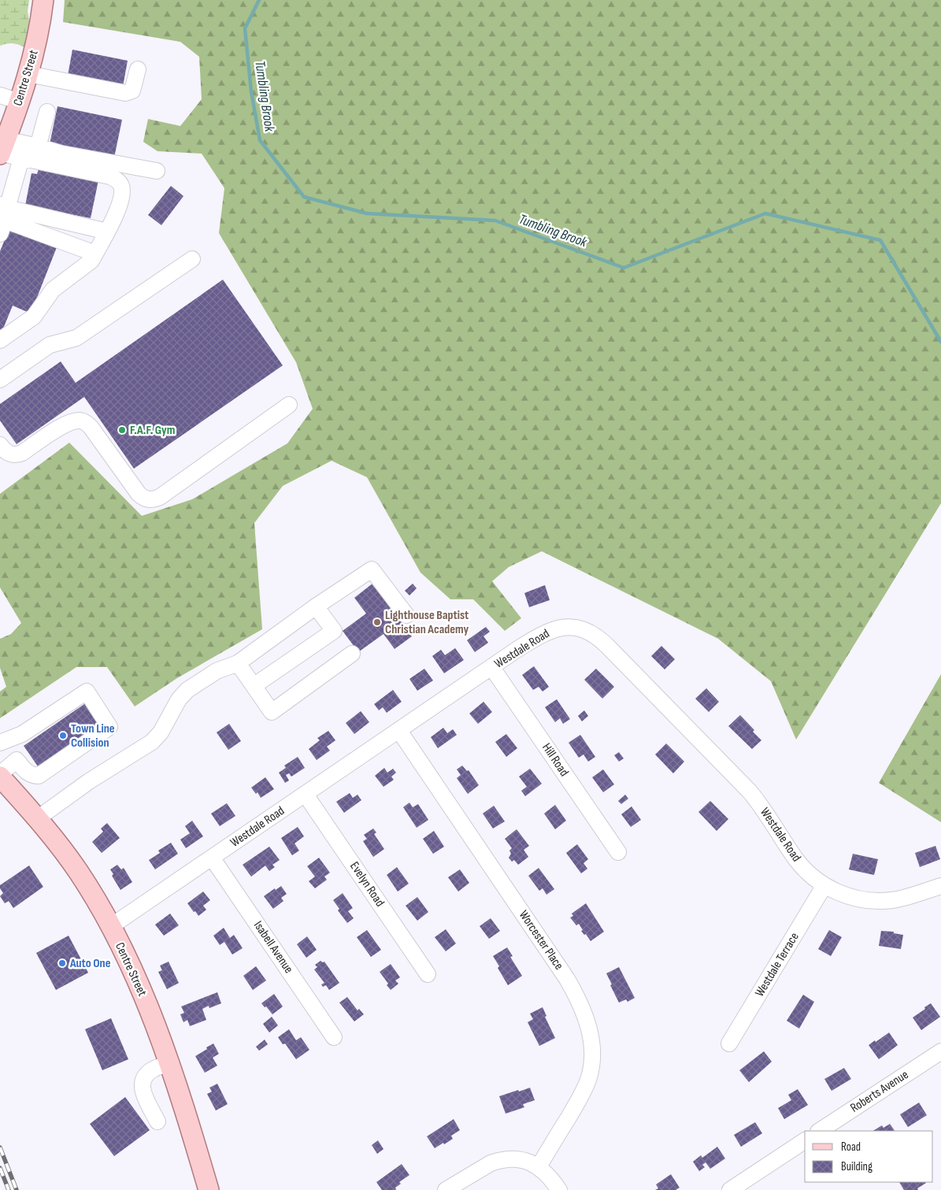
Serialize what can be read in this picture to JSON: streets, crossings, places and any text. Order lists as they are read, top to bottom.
{
  "streets": {
    "main road": ["Centre Street"],
    "street": [
      "Westdale Road",
      "Hill Road",
      "Evelyn Road",
      "Worcester Place",
      "Isabell Avenue",
      "Westdale Terrace",
      "Roberts Avenue"
    ]
  },
  "crossings": [
    ["Centre Street", "Westdale Road"],
    ["Westdale Road", "Hill Road"],
    ["Westdale Road", "Evelyn Road"],
    ["Westdale Road", "Worcester Place"],
    ["Westdale Road", "Isabell Avenue"],
    ["Westdale Road", "Westdale Terrace"]
  ],
  "water": ["Tumbling Brook"],
  "places": [
    "F.A.F. Gym",
    "Lighthouse Baptist Christian Academy",
    "Town Line Collision",
    "Auto One"
  ],
  "legend": ["Road", "Building"]
}
